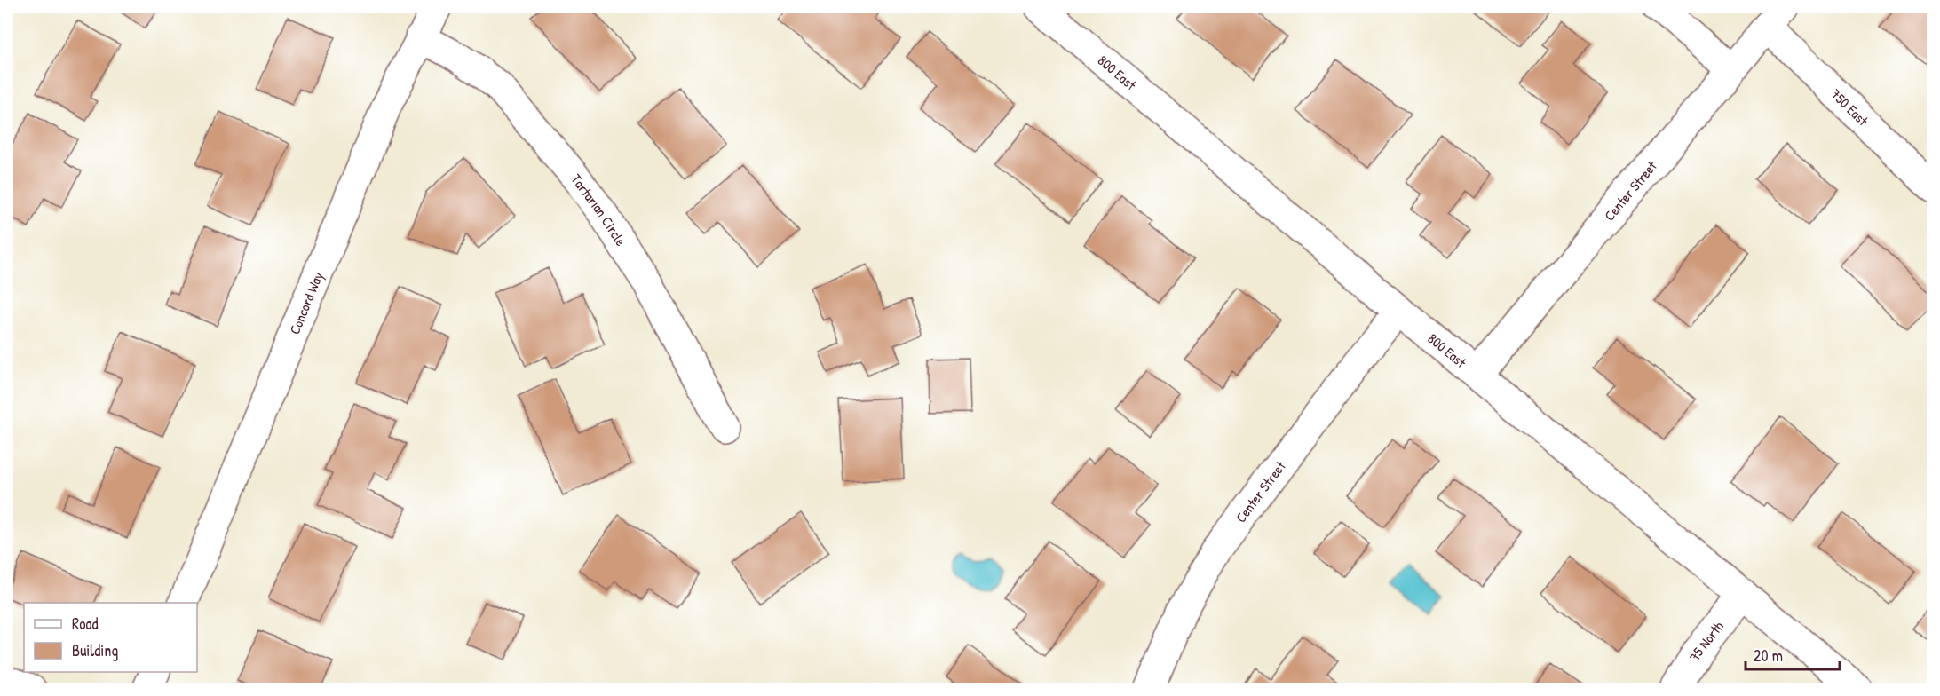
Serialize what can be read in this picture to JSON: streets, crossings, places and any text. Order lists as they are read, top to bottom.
{
  "streets": {
    "street": [
      "800 East",
      "750 East",
      "Center Street",
      "Tartarian Circle",
      "Concord Way",
      "75 North"
    ]
  },
  "crossings": [
    ["800 East", "Center Street"],
    ["800 East", "75 North"],
    ["750 East", "Center Street"],
    ["Tartarian Circle", "Concord Way"]
  ],
  "legend": ["Road", "Building"],
  "scale_bar": "20 m"
}
